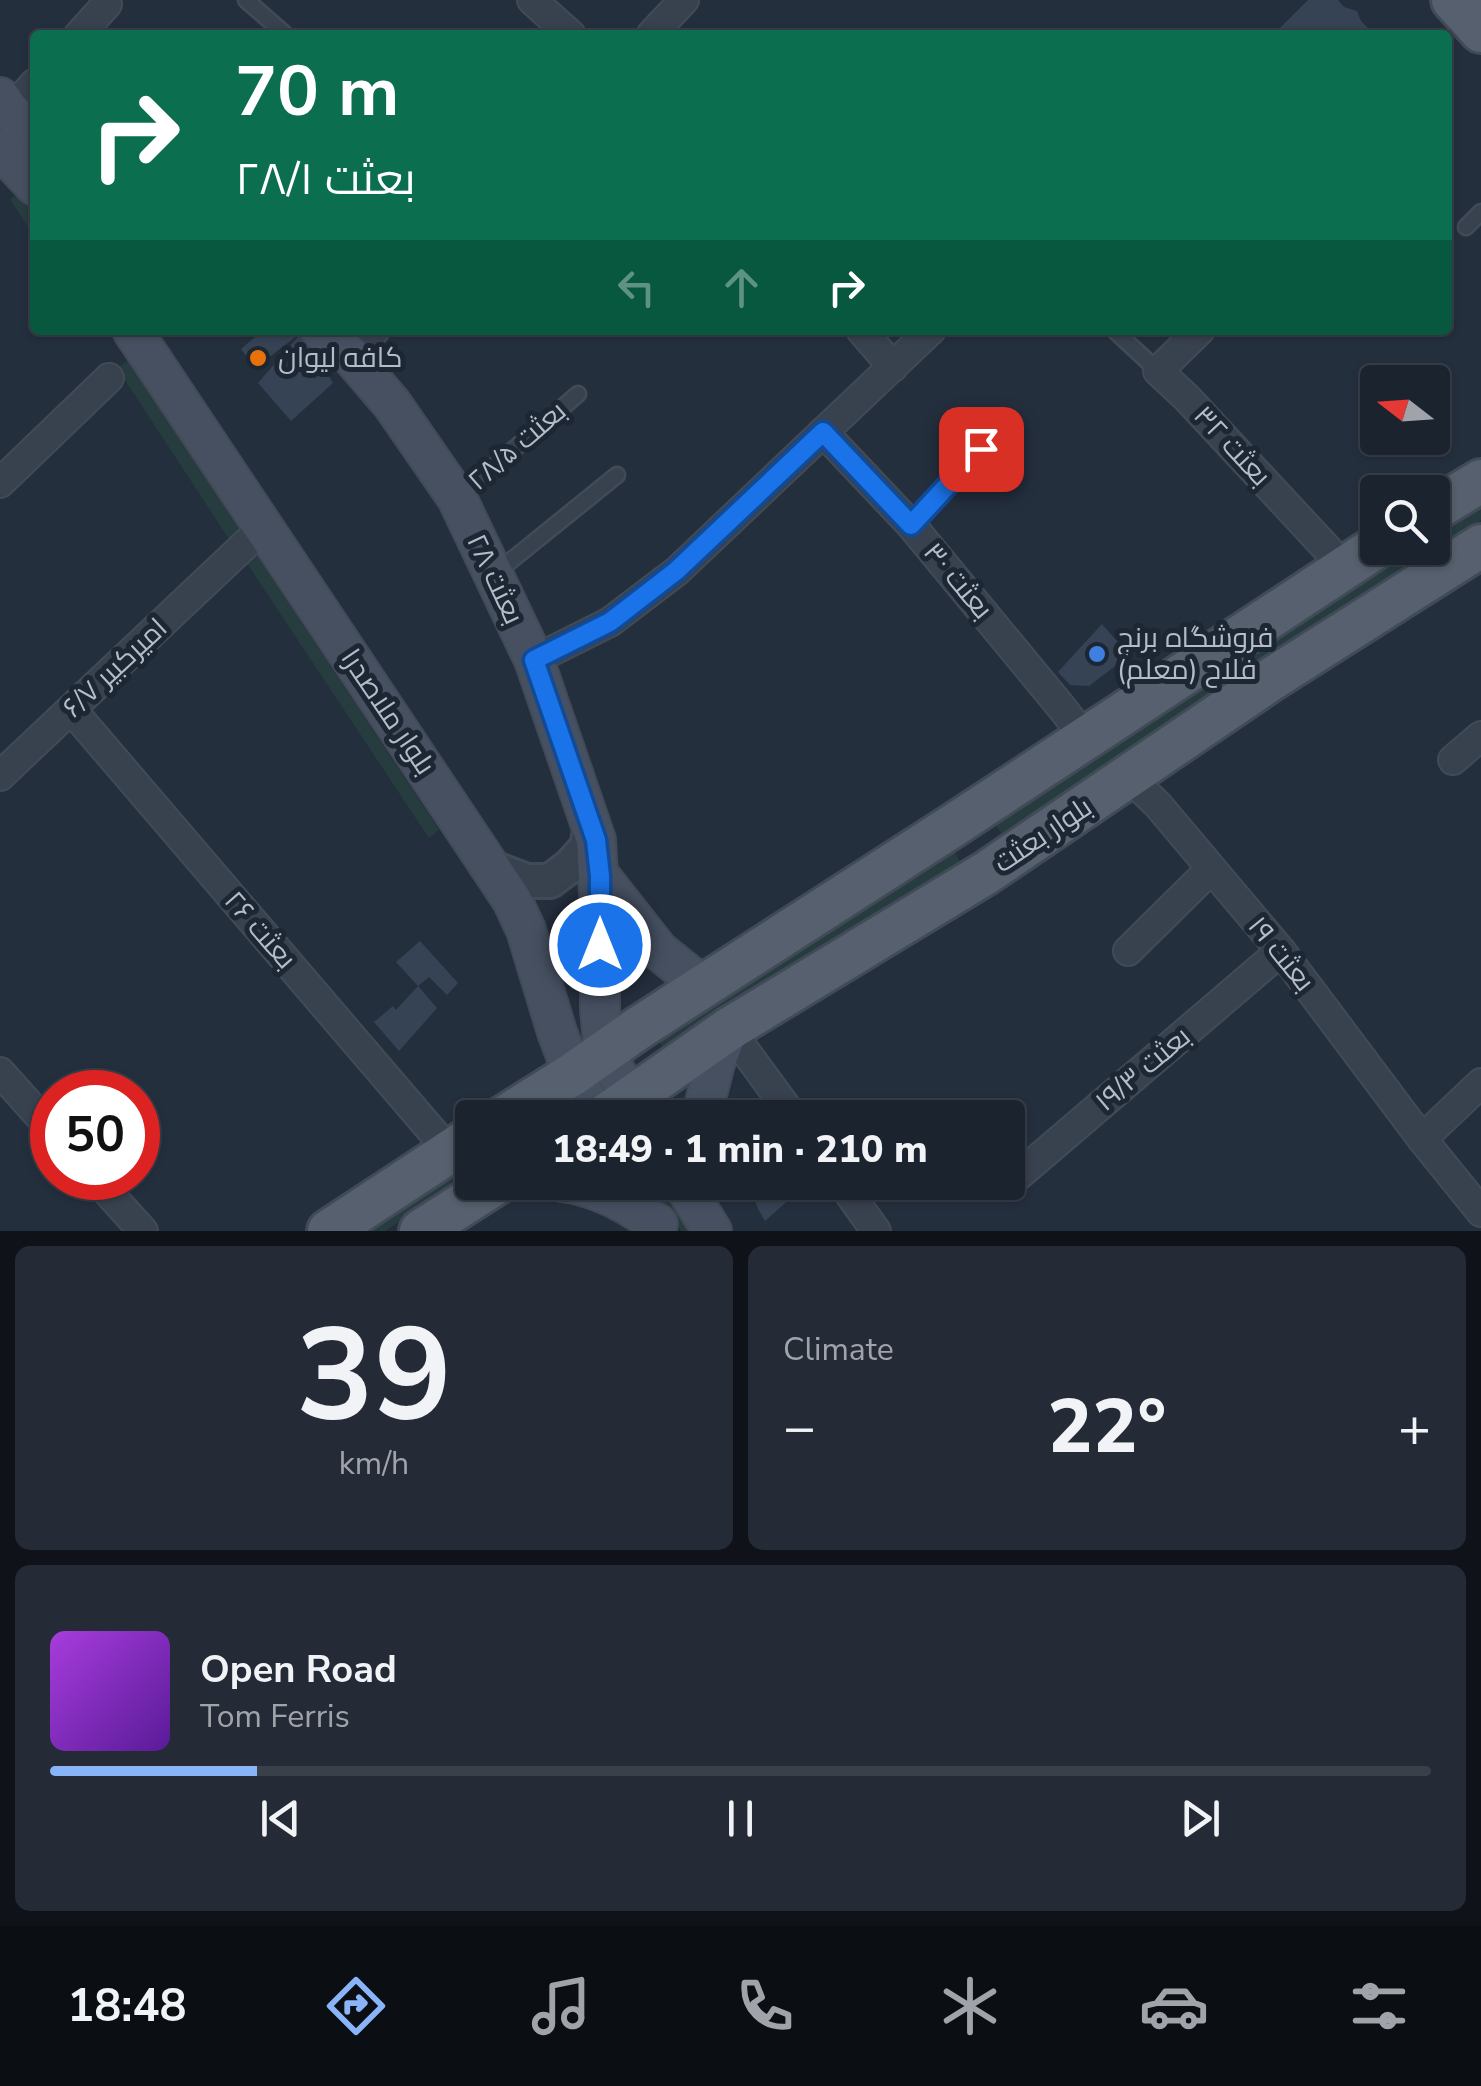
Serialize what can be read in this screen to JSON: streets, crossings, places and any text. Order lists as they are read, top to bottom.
{
  "streets": {
    "main road": ["بعثت ۲۸", "بلوار ملاصدرا", "بلوار بعثت"],
    "street": [
      "بعثت ۳۲",
      "بعثت ۳۰",
      "امیرکبیر ۶/۷",
      "بعثت ۲۶",
      "بعثت ۱۹",
      "بعثت ۱۹/۳"
    ],
    "lane": ["بعثت ۲۸/۵"]
  },
  "crossings": [
    ["بعثت ۲۸/۵", "بعثت ۲۸"],
    ["بعثت ۲۸", "بلوار ملاصدرا"],
    ["بعثت ۲۸", "بلوار بعثت"],
    ["بعثت ۳۰", "بلوار بعثت"],
    ["امیرکبیر ۶/۷", "بلوار ملاصدرا"],
    ["امیرکبیر ۶/۷", "بعثت ۲۶"],
    ["بلوار ملاصدرا", "بلوار بعثت"],
    ["بلوار بعثت", "بعثت ۱۹"],
    ["بعثت ۱۹", "بعثت ۱۹/۳"]
  ],
  "places": ["کافه لیوان", "فروشگاه برنج فلاح (معلم)"],
  "north": "left",
  "page": {
    "turn": ["70 m", "بعثت ۲۸/۱"],
    "limit": "50",
    "trip": "18:49 · 1 min · 210 m",
    "tile": [
      ["39", "km/h"],
      "Climate"
    ],
    "heat": ["−", "22°", "+"],
    "song": ["Open Road", "Tom Ferris"],
    "tabs": "18:48"
  }
}
